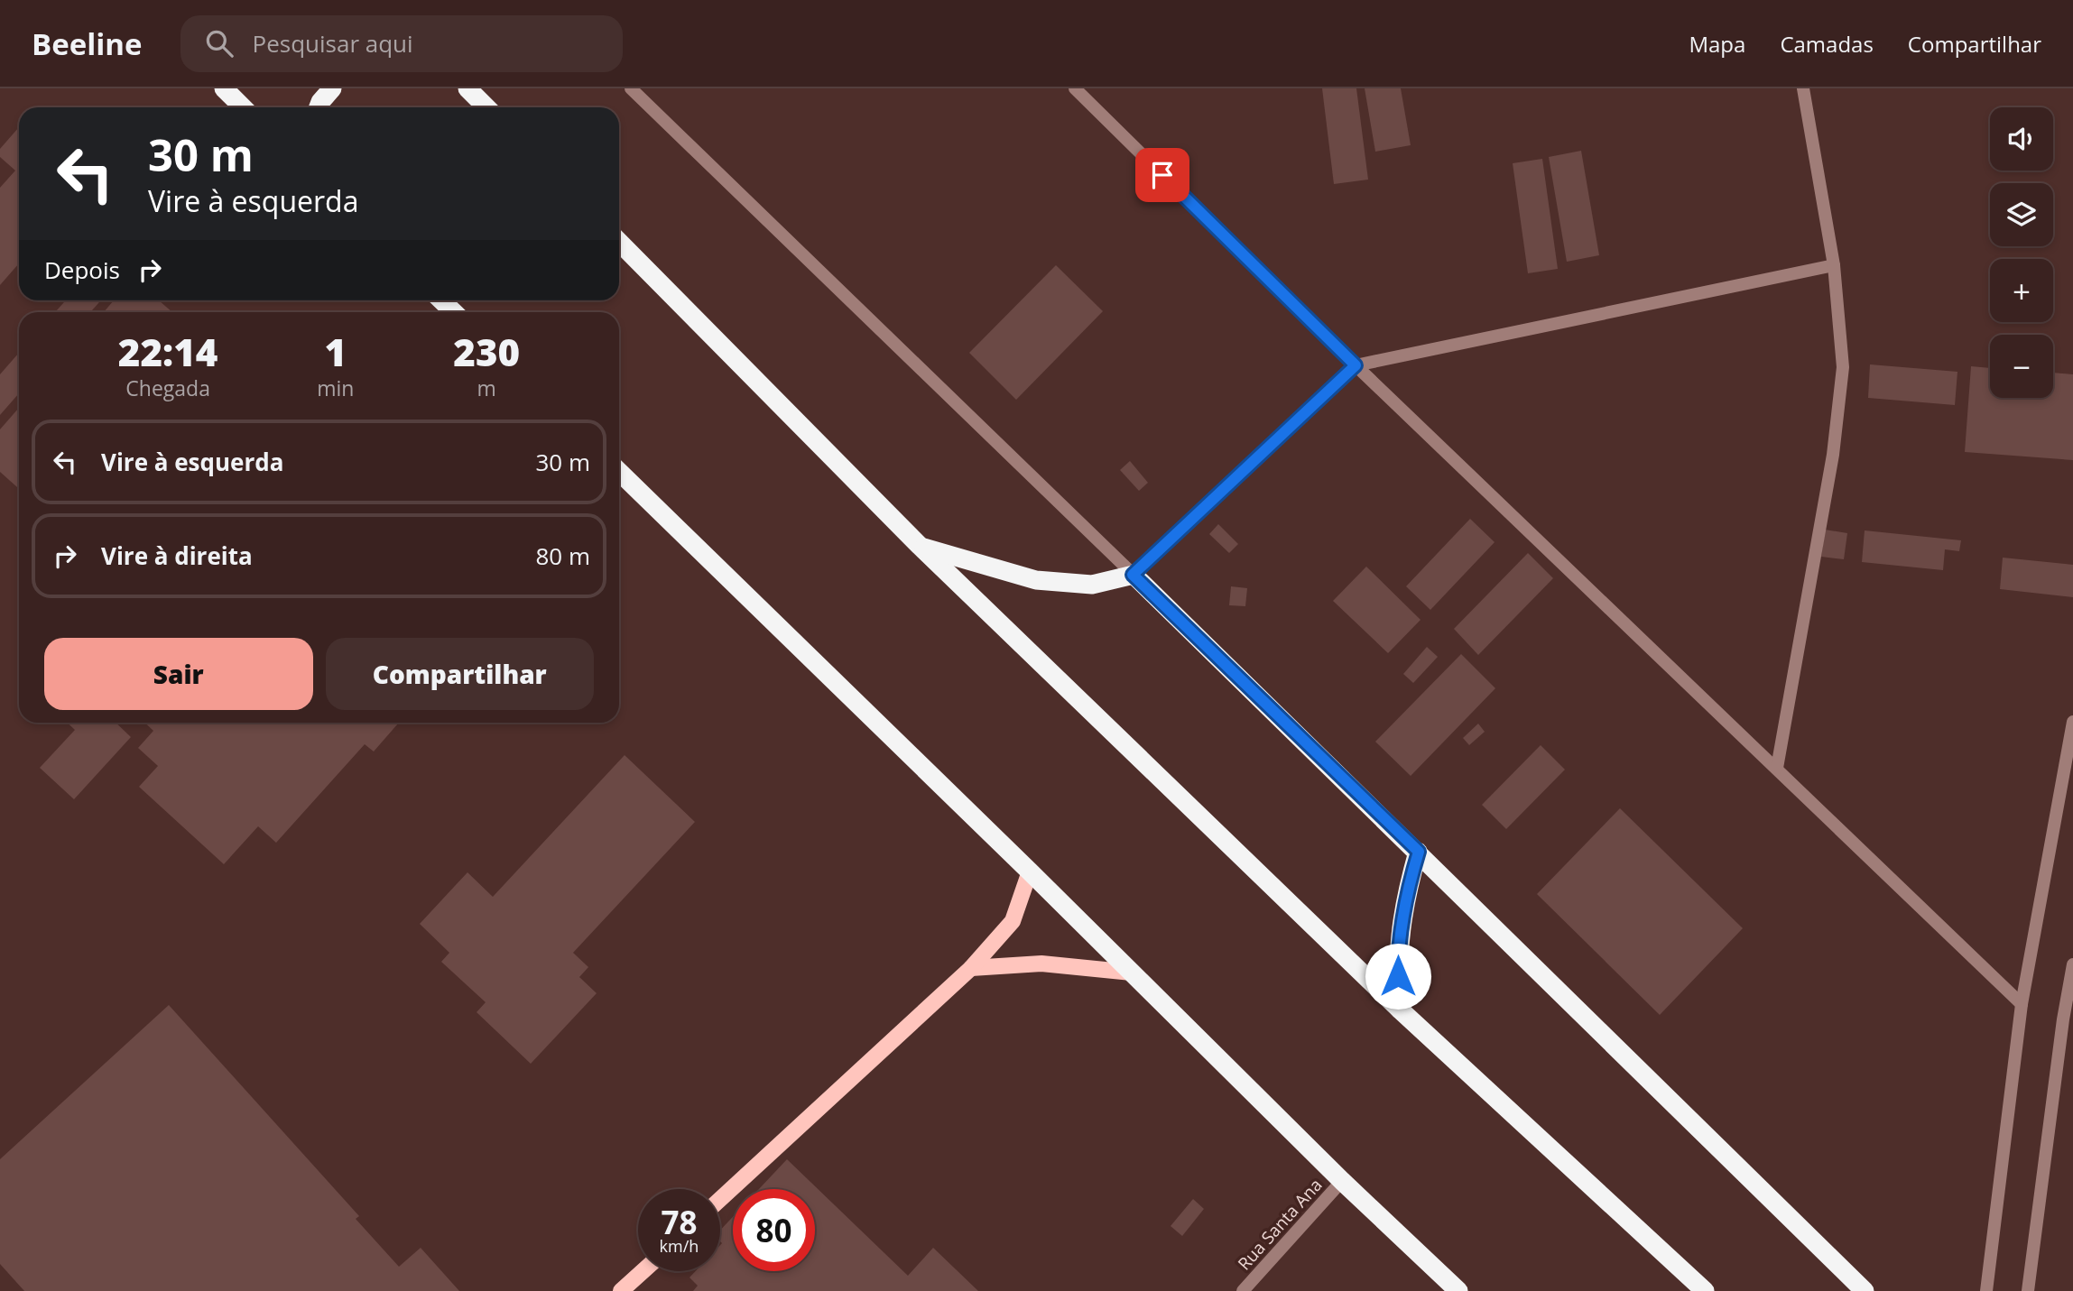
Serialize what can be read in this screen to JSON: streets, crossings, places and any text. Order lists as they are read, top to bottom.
{
  "streets": {
    "street": ["Rua Santa Ana"]
  },
  "page": {
    "header": "Beeline",
    "search": "Pesquisar aqui",
    "nav": ["Mapa", "Camadas", "Compartilhar"],
    "map_buttons": ["+", "−"],
    "turn": ["30 m", "Vire à esquerda"],
    "then": "Depois",
    "eta": [
      "22:14",
      "Chegada",
      "1",
      "min",
      "230",
      "m"
    ],
    "list": [
      {
        "name": "Vire à esquerda",
        "value": "30 m"
      },
      {
        "name": "Vire à direita",
        "value": "80 m"
      }
    ],
    "buttons": ["Sair", "Compartilhar"],
    "speed": "78 km/h",
    "limit": "80"
  }
}
